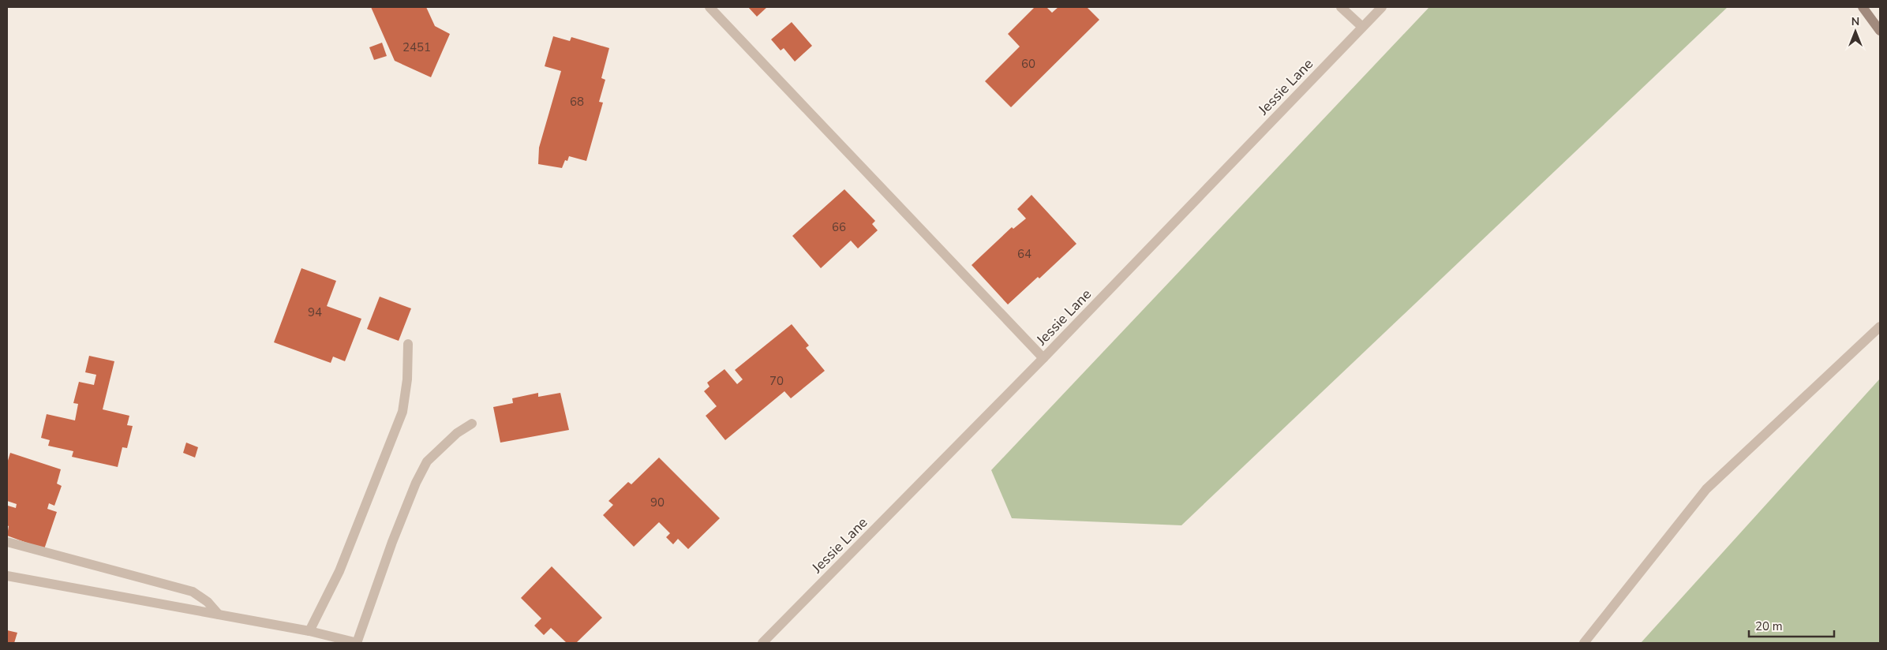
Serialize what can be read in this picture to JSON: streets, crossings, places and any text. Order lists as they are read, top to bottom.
{
  "streets": {
    "street": ["Jessie Lane"]
  },
  "house_numbers": [
    "2451",
    "60",
    "68",
    "66",
    "64",
    "94",
    "70",
    "90"
  ],
  "scale_bar": "20 m",
  "north": "top"
}
